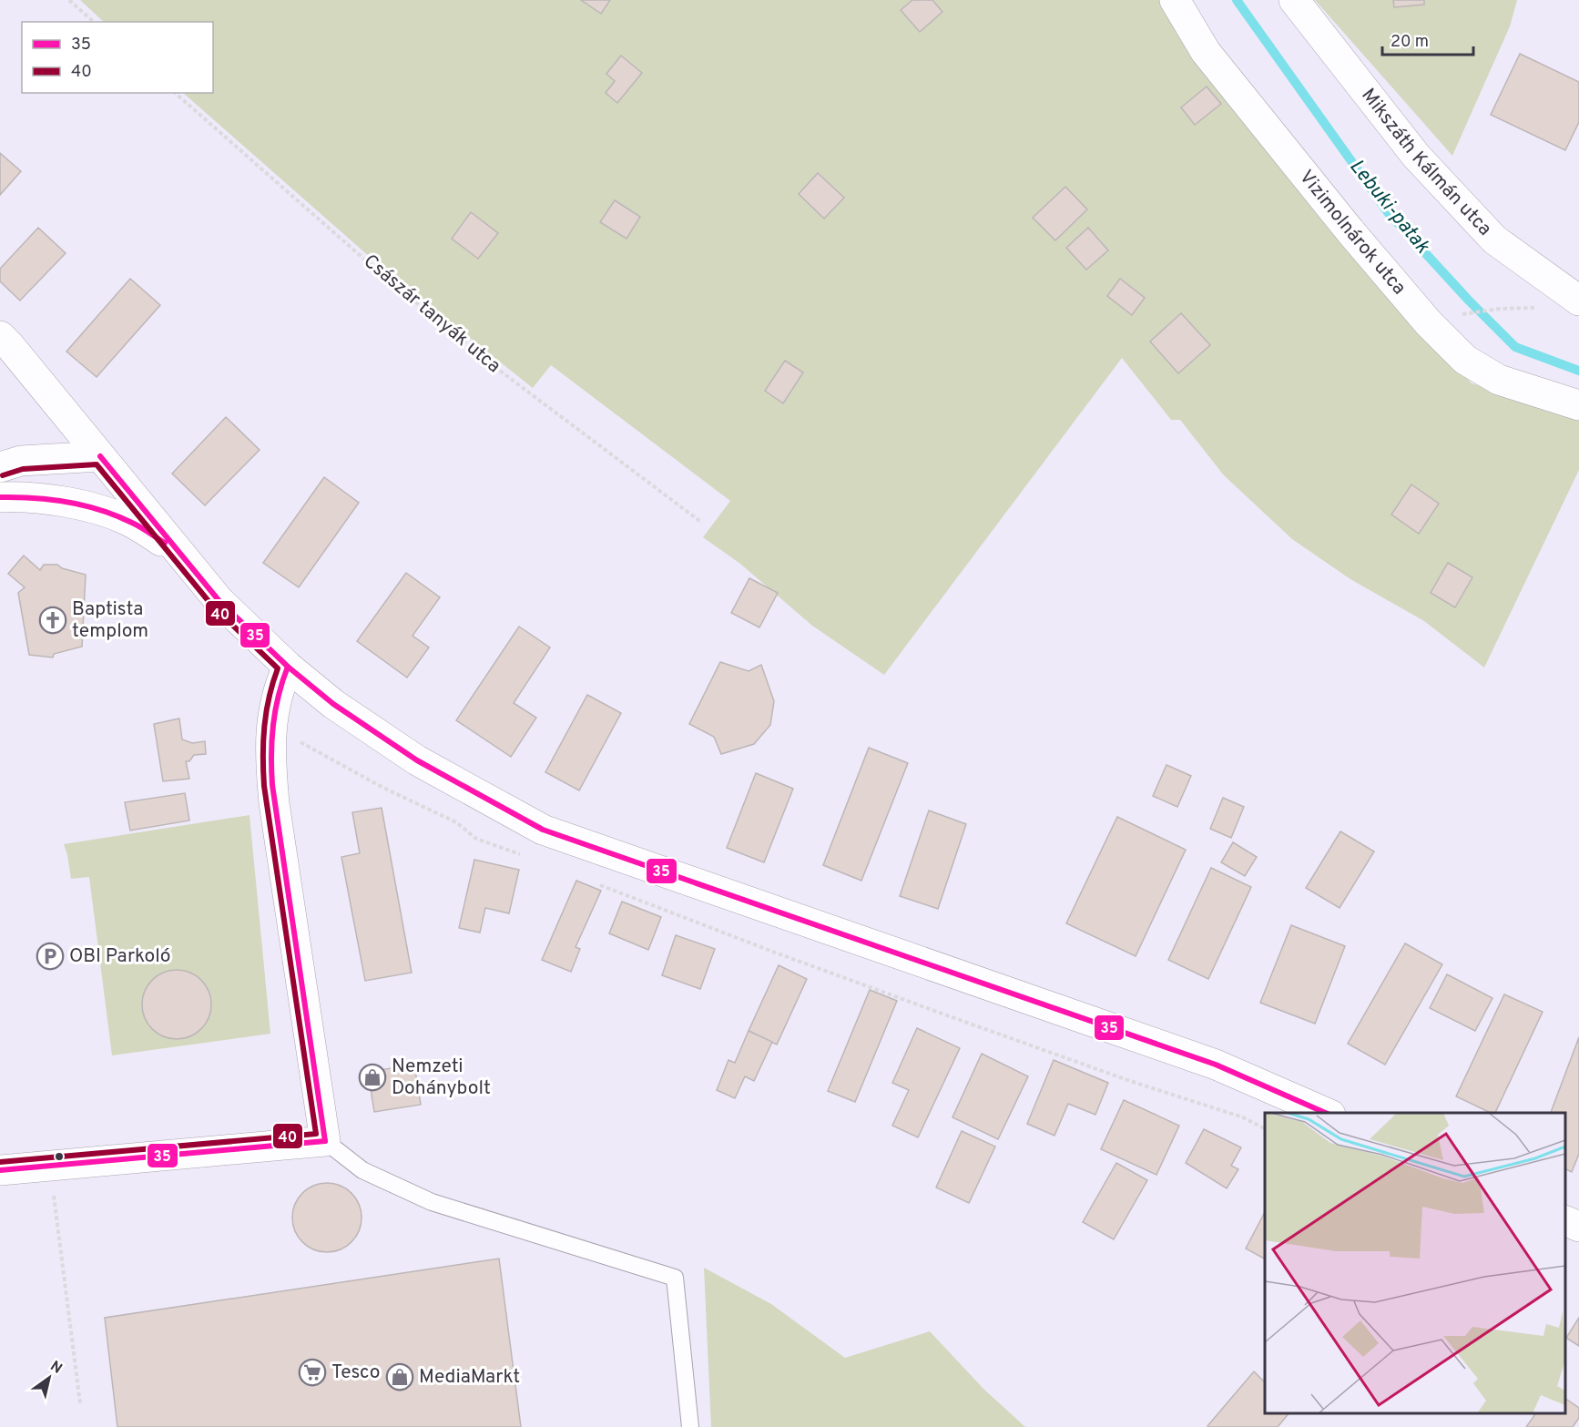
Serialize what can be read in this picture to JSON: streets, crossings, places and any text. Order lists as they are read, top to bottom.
{
  "streets": {
    "street": ["Mikszáth Kálmán utca", "Vizimolnárok utca"],
    "path": ["Császár tanyák utca"]
  },
  "water": ["Lebuki-patak"],
  "places": {
    "church": ["Baptista templom"],
    "parking": ["OBI Parkoló"],
    "shop": ["Nemzeti Dohánybolt", "MediaMarkt"],
    "supermarket": ["Tesco"]
  },
  "lines": ["transit line 35", "transit line 40"],
  "legend": ["35", "40"],
  "scale_bar": "20 m",
  "north": "top right"
}
